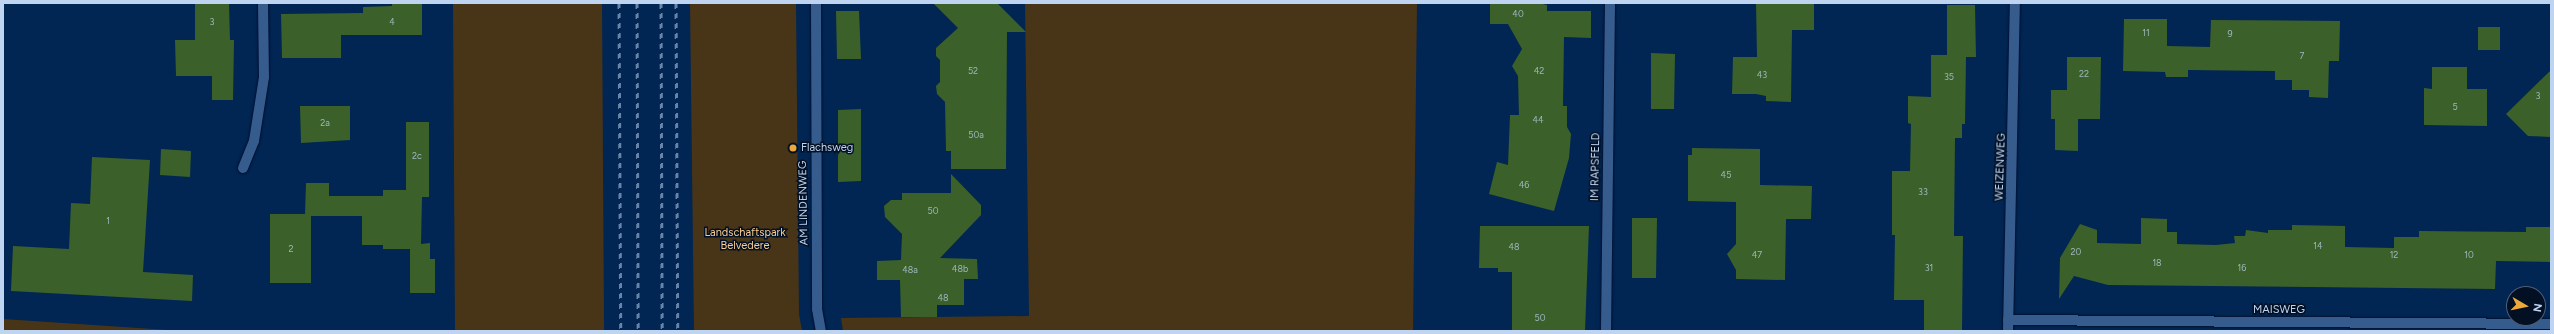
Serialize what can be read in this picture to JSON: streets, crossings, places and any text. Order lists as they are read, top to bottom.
{
  "streets": {
    "street": [
      "IM RAPSFELD",
      "WEIZENWEG",
      "AM LINDENWEG",
      "MAISWEG"
    ]
  },
  "crossings": [
    ["WEIZENWEG", "MAISWEG"]
  ],
  "parks": ["Landschaftspark Belvedere"],
  "places": ["Flachsweg"],
  "house_numbers": [
    "40",
    "3",
    "4",
    "11",
    "9",
    "7",
    "52",
    "42",
    "22",
    "43",
    "35",
    "3",
    "5",
    "44",
    "2a",
    "50a",
    "2c",
    "45",
    "46",
    "33",
    "50",
    "1",
    "14",
    "48",
    "2",
    "20",
    "47",
    "12",
    "10",
    "18",
    "31",
    "16",
    "48b",
    "48a",
    "48",
    "50"
  ],
  "north": "right"
}
